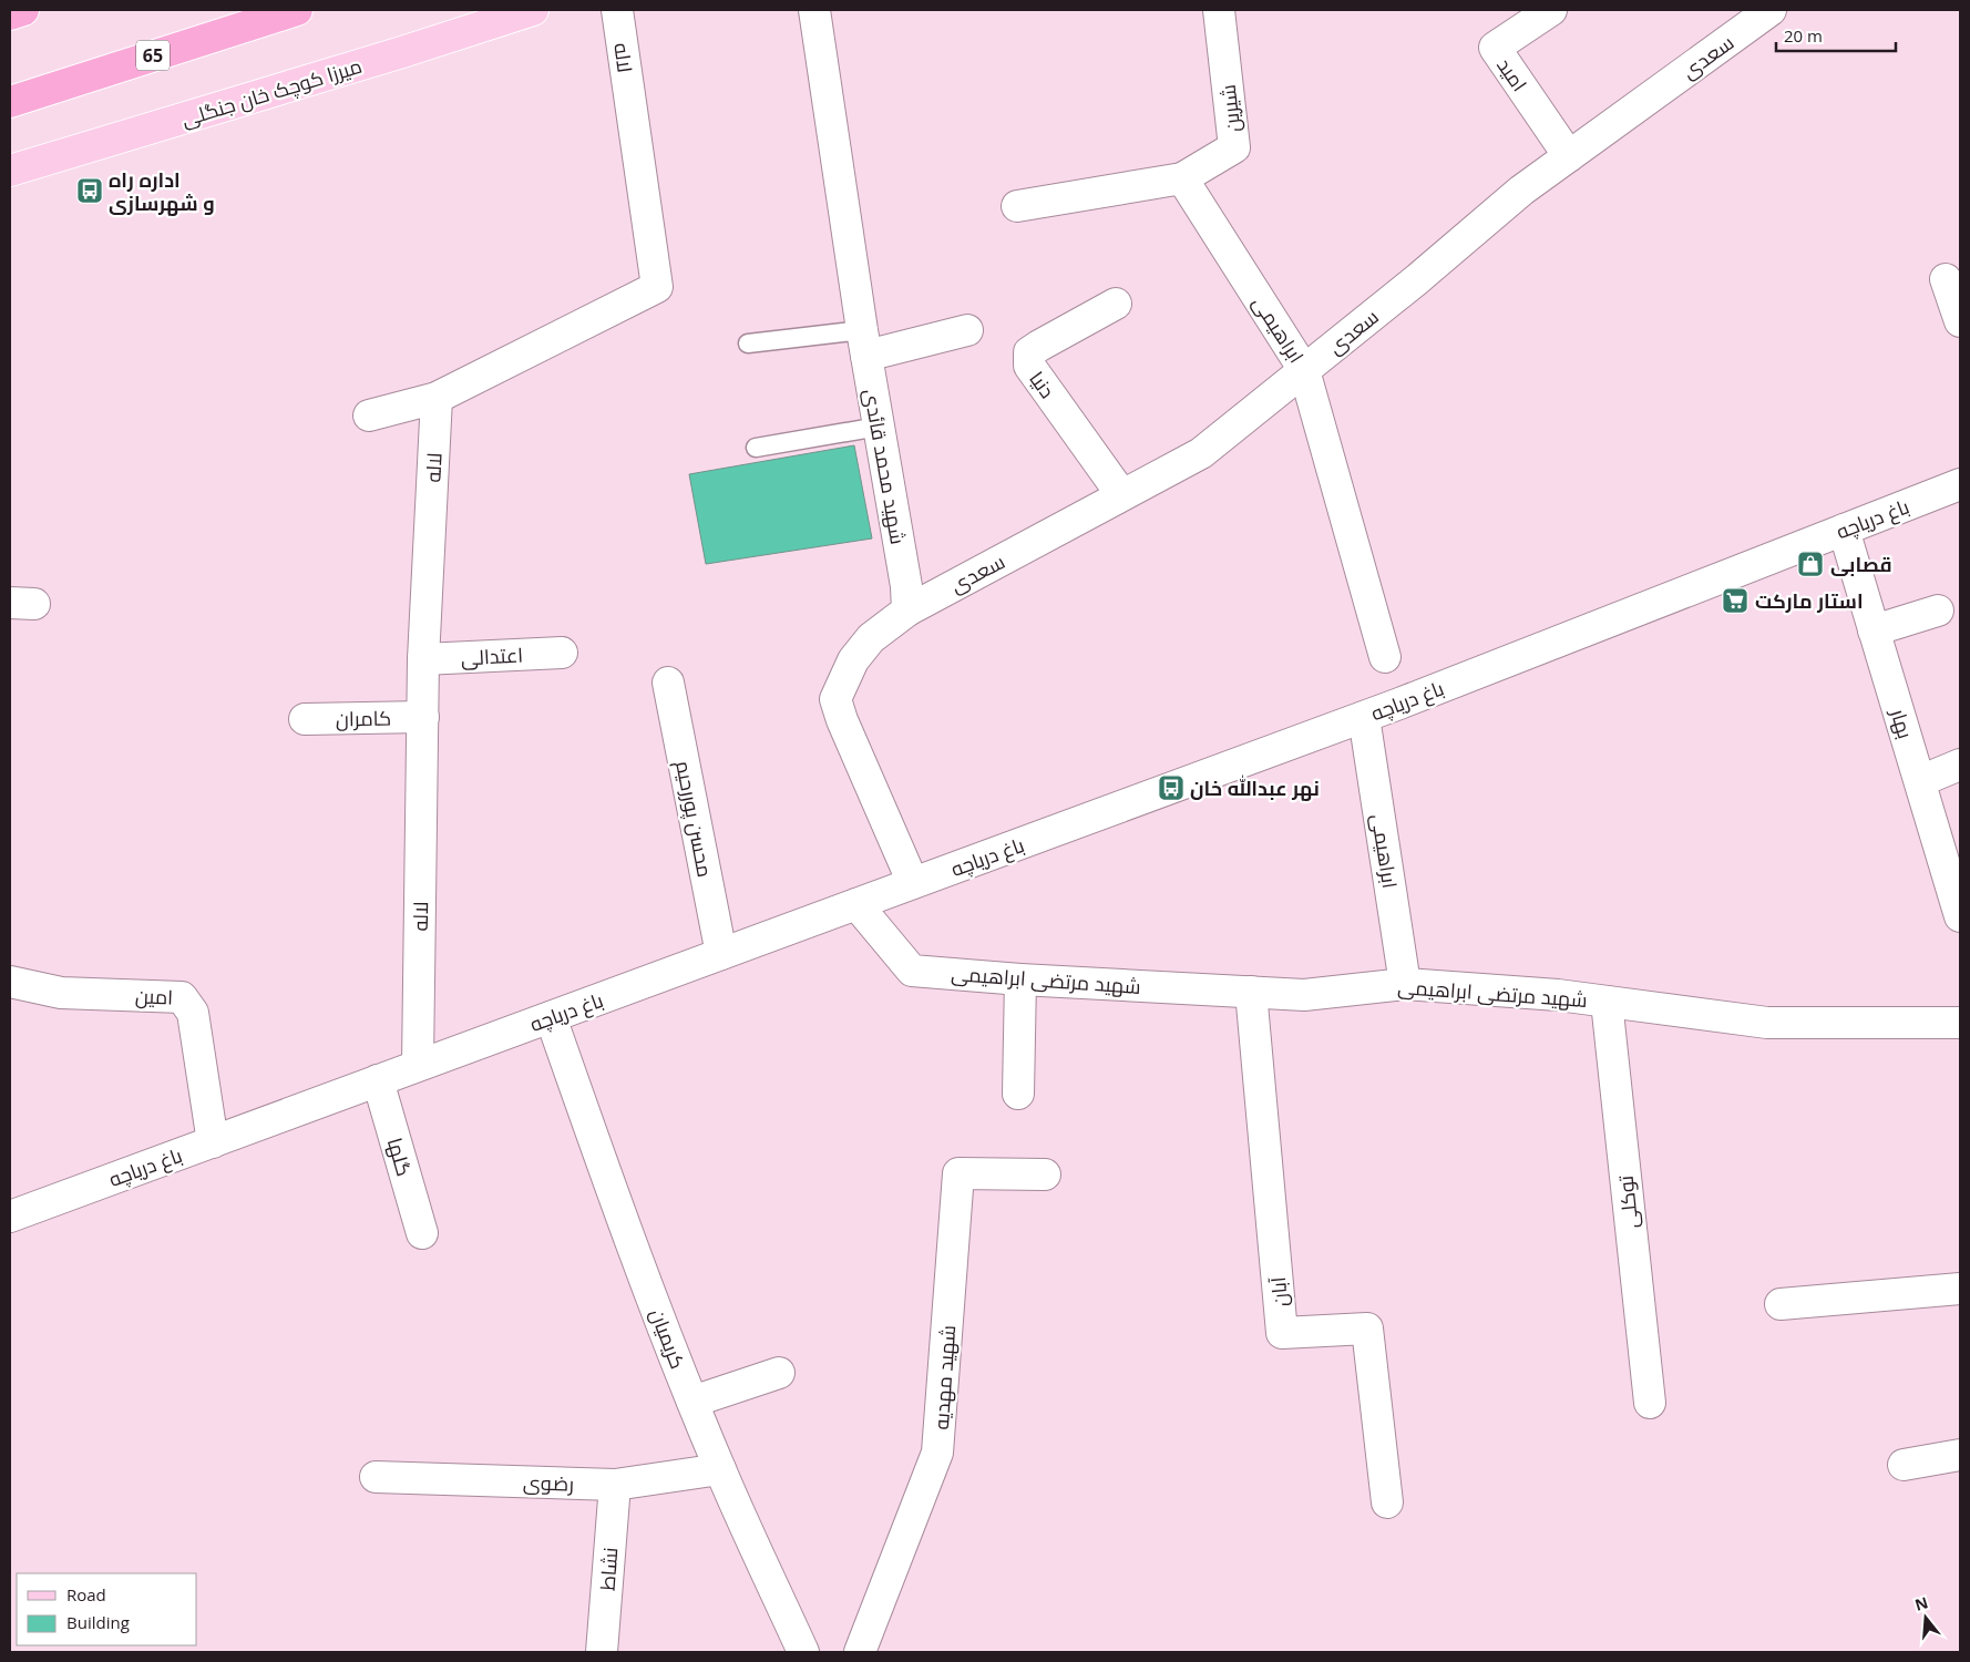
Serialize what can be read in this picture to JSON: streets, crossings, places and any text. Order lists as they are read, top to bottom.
{
  "streets": {
    "highway": ["65"],
    "main road": ["میرزا کوچک خان جنگلی"],
    "street": [
      "سعدی",
      "لاله",
      "امید",
      "شیرین",
      "ابراهیمی",
      "دنیا",
      "شهید محمد قائدی",
      "باغ دریاچه",
      "اعتدالی",
      "کامران",
      "بهار",
      "محسن پوررحیم",
      "شهید مرتضی ابراهیمی",
      "امین",
      "گلها",
      "توکلی",
      "آبان",
      "کریمیان",
      "شهید مهدیه",
      "رضوی",
      "نشاط"
    ]
  },
  "crossings": [
    ["سعدی", "امید"],
    ["سعدی", "ابراهیمی"],
    ["سعدی", "دنیا"],
    ["سعدی", "شهید محمد قائدی"],
    ["لاله", "باغ دریاچه"],
    ["لاله", "اعتدالی"],
    ["لاله", "کامران"],
    ["شیرین", "ابراهیمی"],
    ["ابراهیمی", "باغ دریاچه"],
    ["ابراهیمی", "شهید مرتضی ابراهیمی"],
    ["باغ دریاچه", "بهار"],
    ["باغ دریاچه", "محسن پوررحیم"],
    ["باغ دریاچه", "شهید مرتضی ابراهیمی"],
    ["باغ دریاچه", "امین"],
    ["باغ دریاچه", "گلها"],
    ["باغ دریاچه", "کریمیان"],
    ["شهید مرتضی ابراهیمی", "توکلی"],
    ["شهید مرتضی ابراهیمی", "آبان"],
    ["کریمیان", "رضوی"],
    ["رضوی", "نشاط"]
  ],
  "places": {
    "bus stop": ["اداره راه و شهرسازی", "نهر عبدالله خان"],
    "shop": ["قصابی"],
    "supermarket": ["استار مارکت"]
  },
  "legend": ["Road", "Building"],
  "scale_bar": "20 m",
  "north": "top"
}
